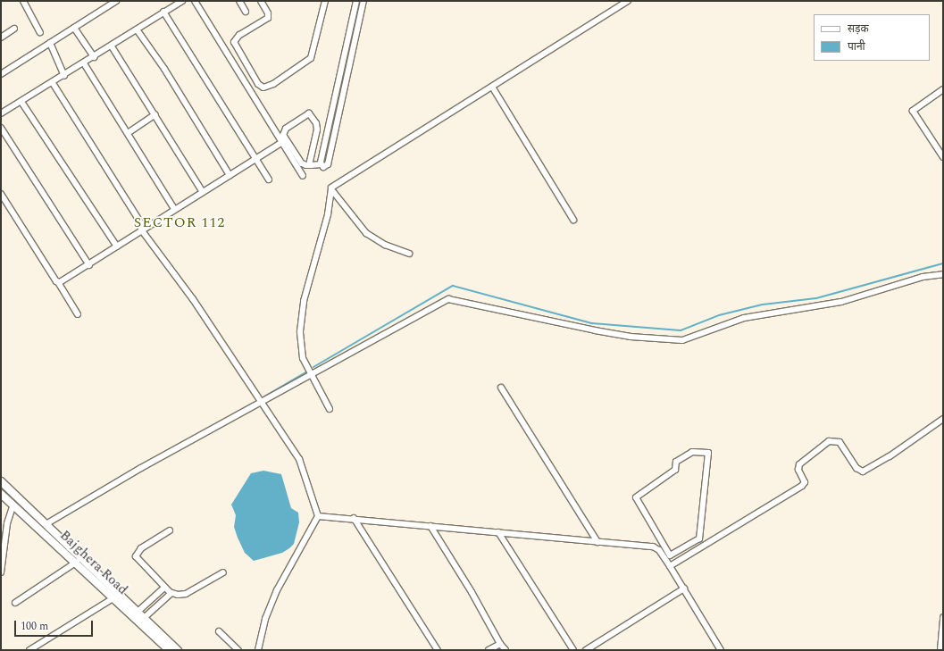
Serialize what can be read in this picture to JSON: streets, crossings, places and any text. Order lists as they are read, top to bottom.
{
  "streets": {
    "main road": ["Bajghera Road"]
  },
  "districts": ["SECTOR 112"],
  "legend": ["सड़क", "पानी"],
  "scale_bar": "100 m"
}
